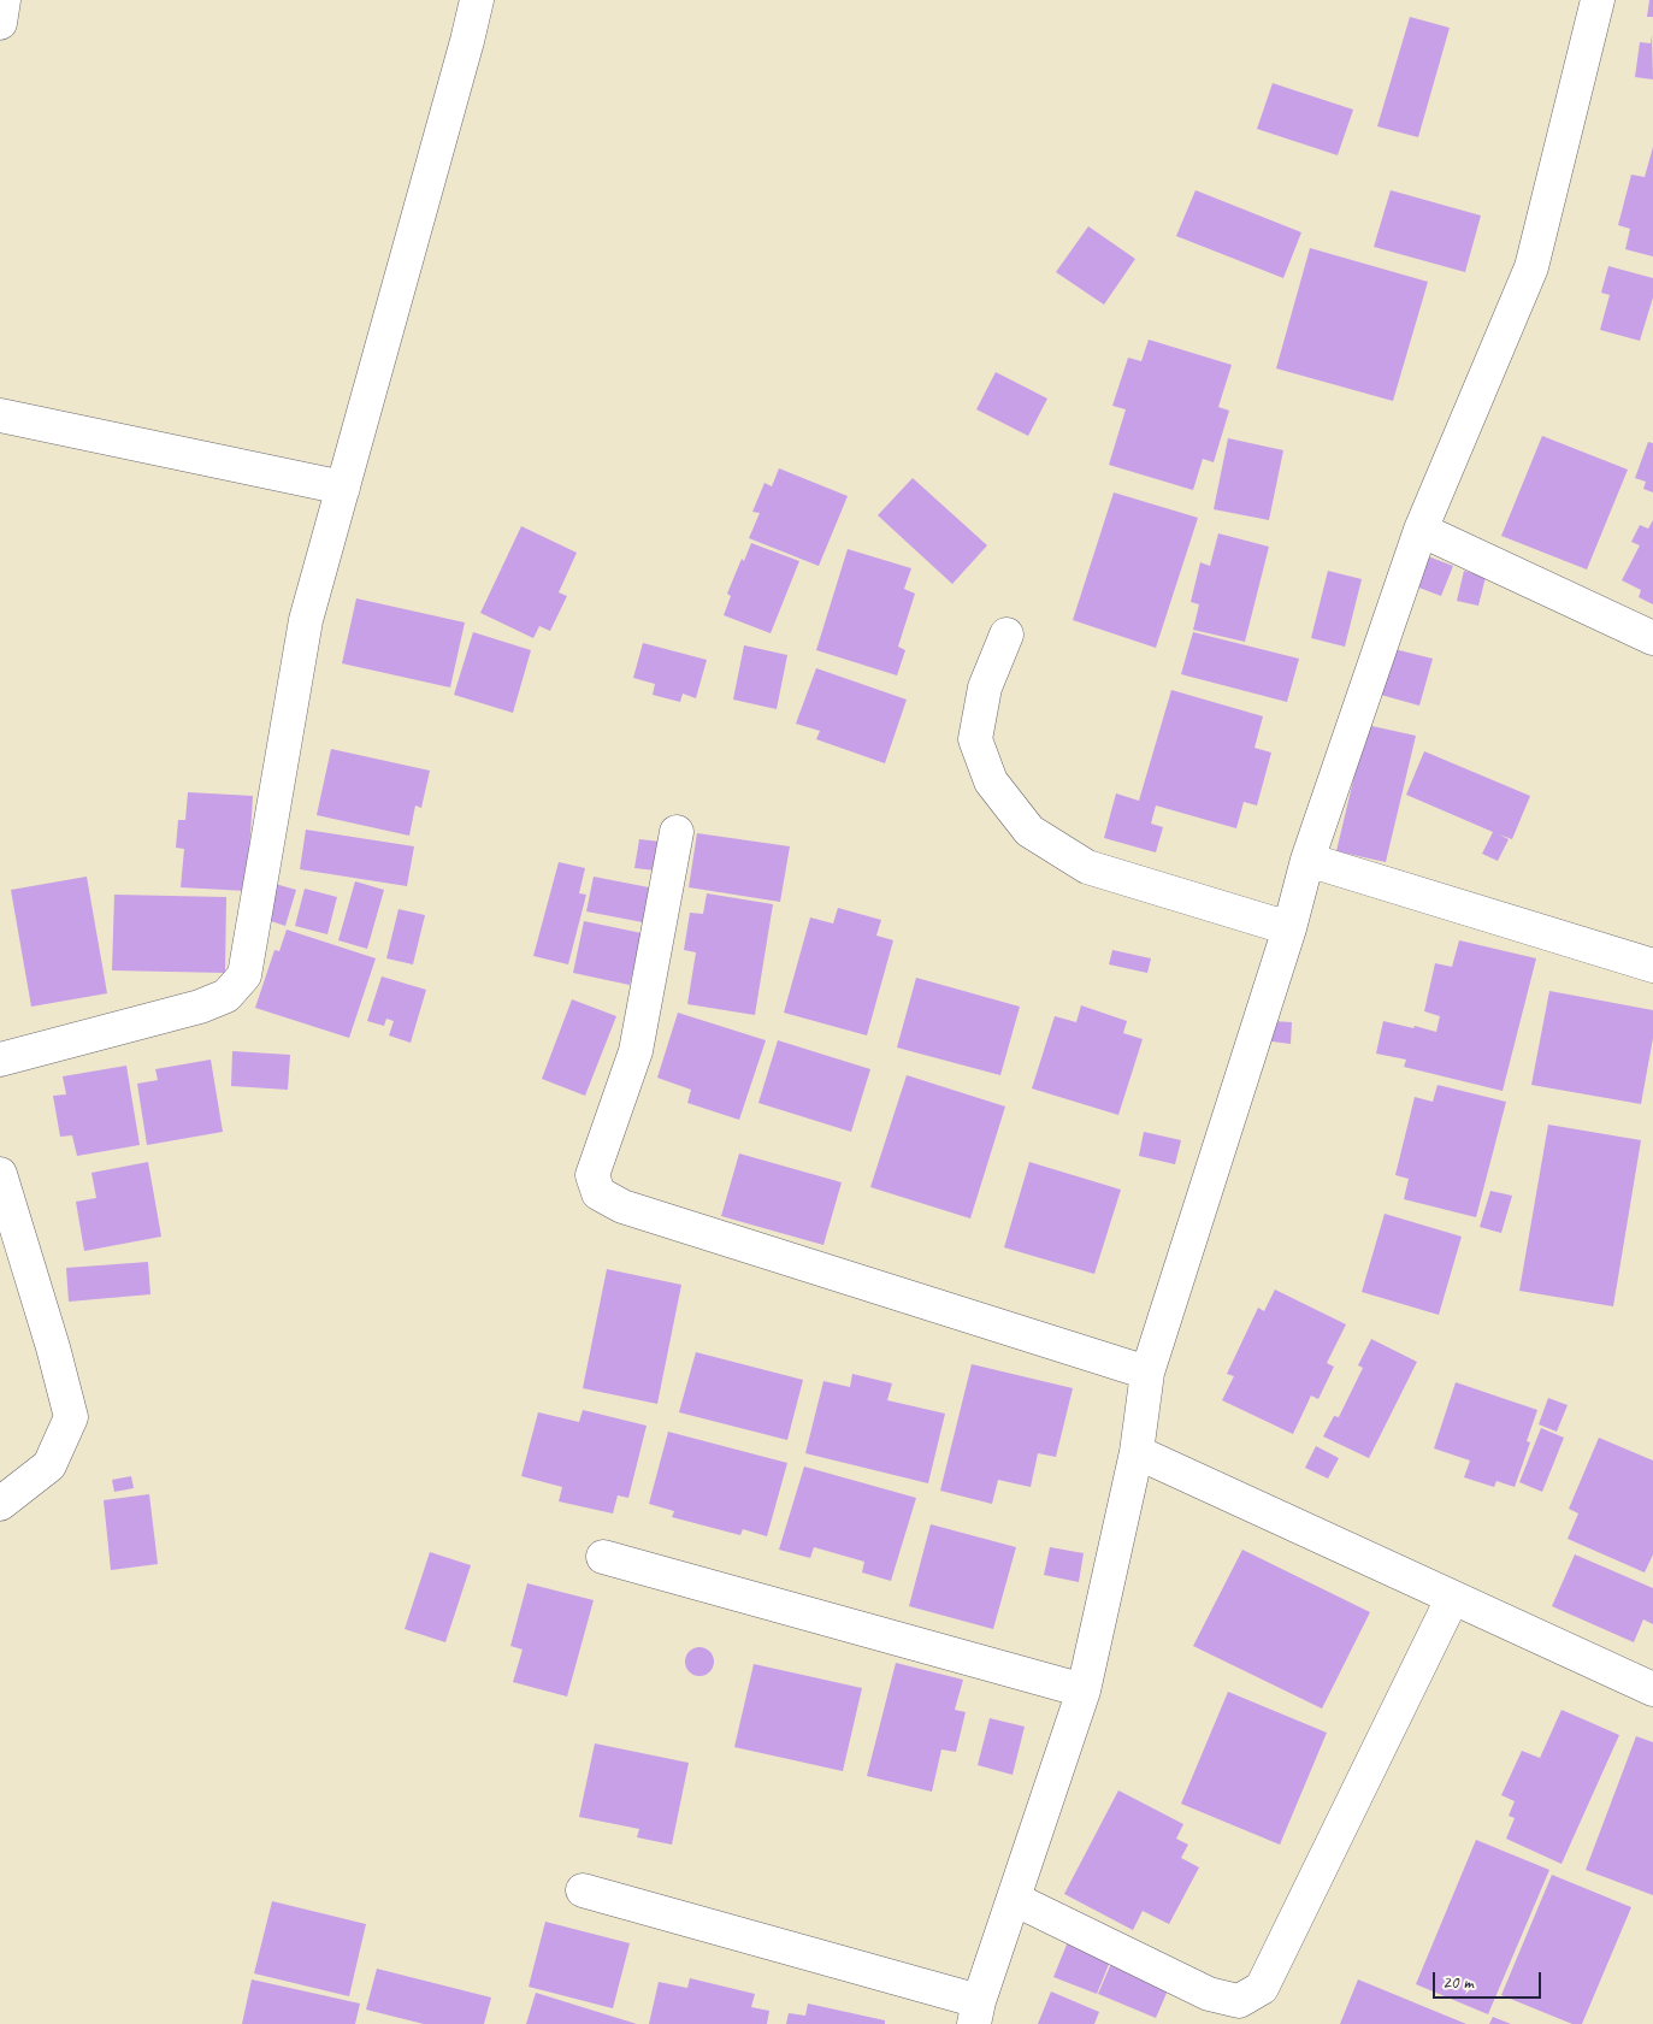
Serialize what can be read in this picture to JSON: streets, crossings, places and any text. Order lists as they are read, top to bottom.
{
  "scale_bar": "20 m"
}
